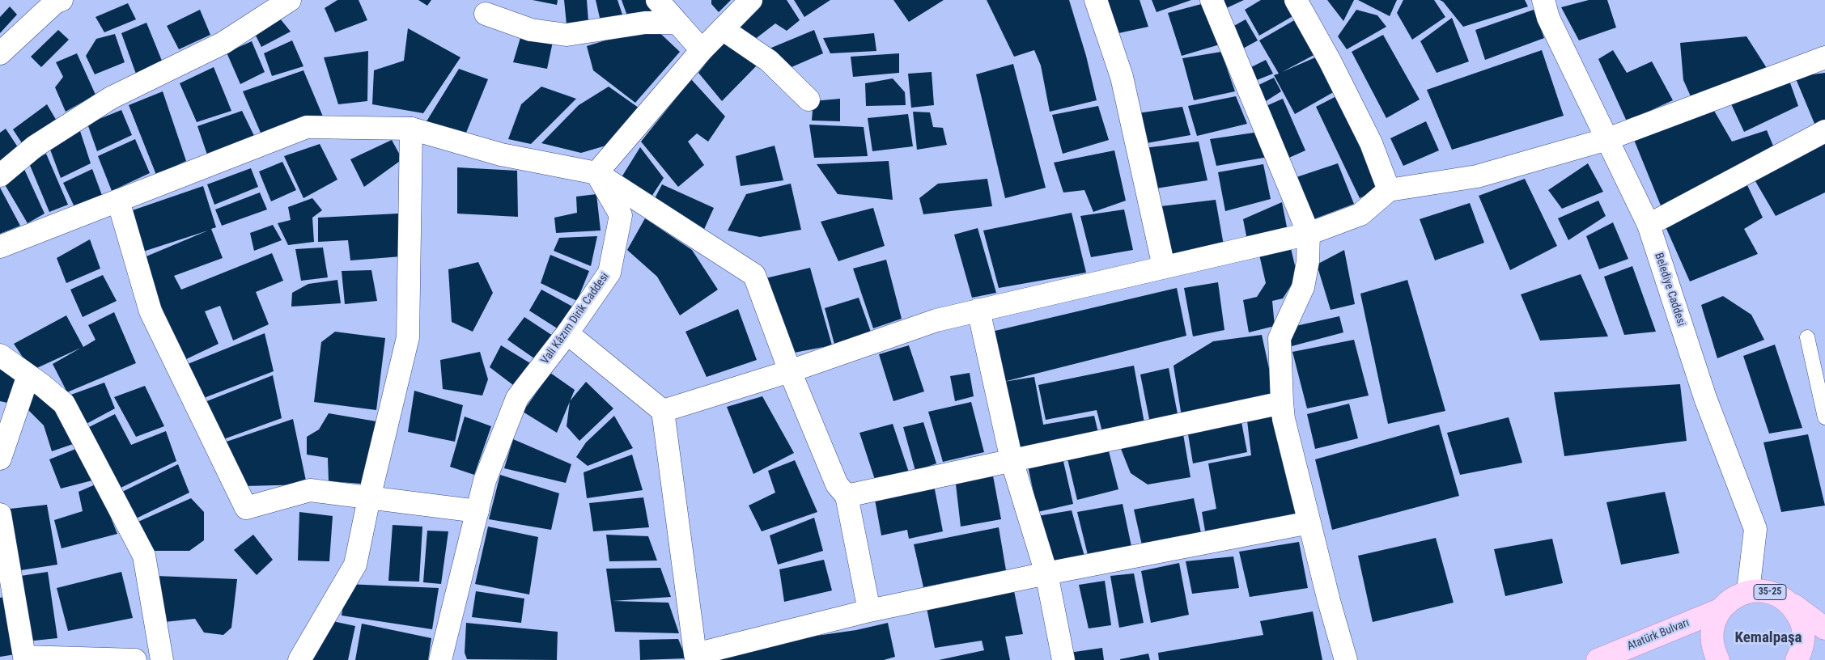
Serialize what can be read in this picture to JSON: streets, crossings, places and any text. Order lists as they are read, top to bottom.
{
  "streets": {
    "main road": ["35-25", "Atatürk Bulvarı"],
    "street": ["Belediye Caddesi", "Vali Kâzım Dirik Caddesi"]
  },
  "crossings": [
    ["Belediye Caddesi", "35-25"],
    ["35-25", "Atatürk Bulvarı"]
  ],
  "districts": ["Kemalpaşa"]
}
